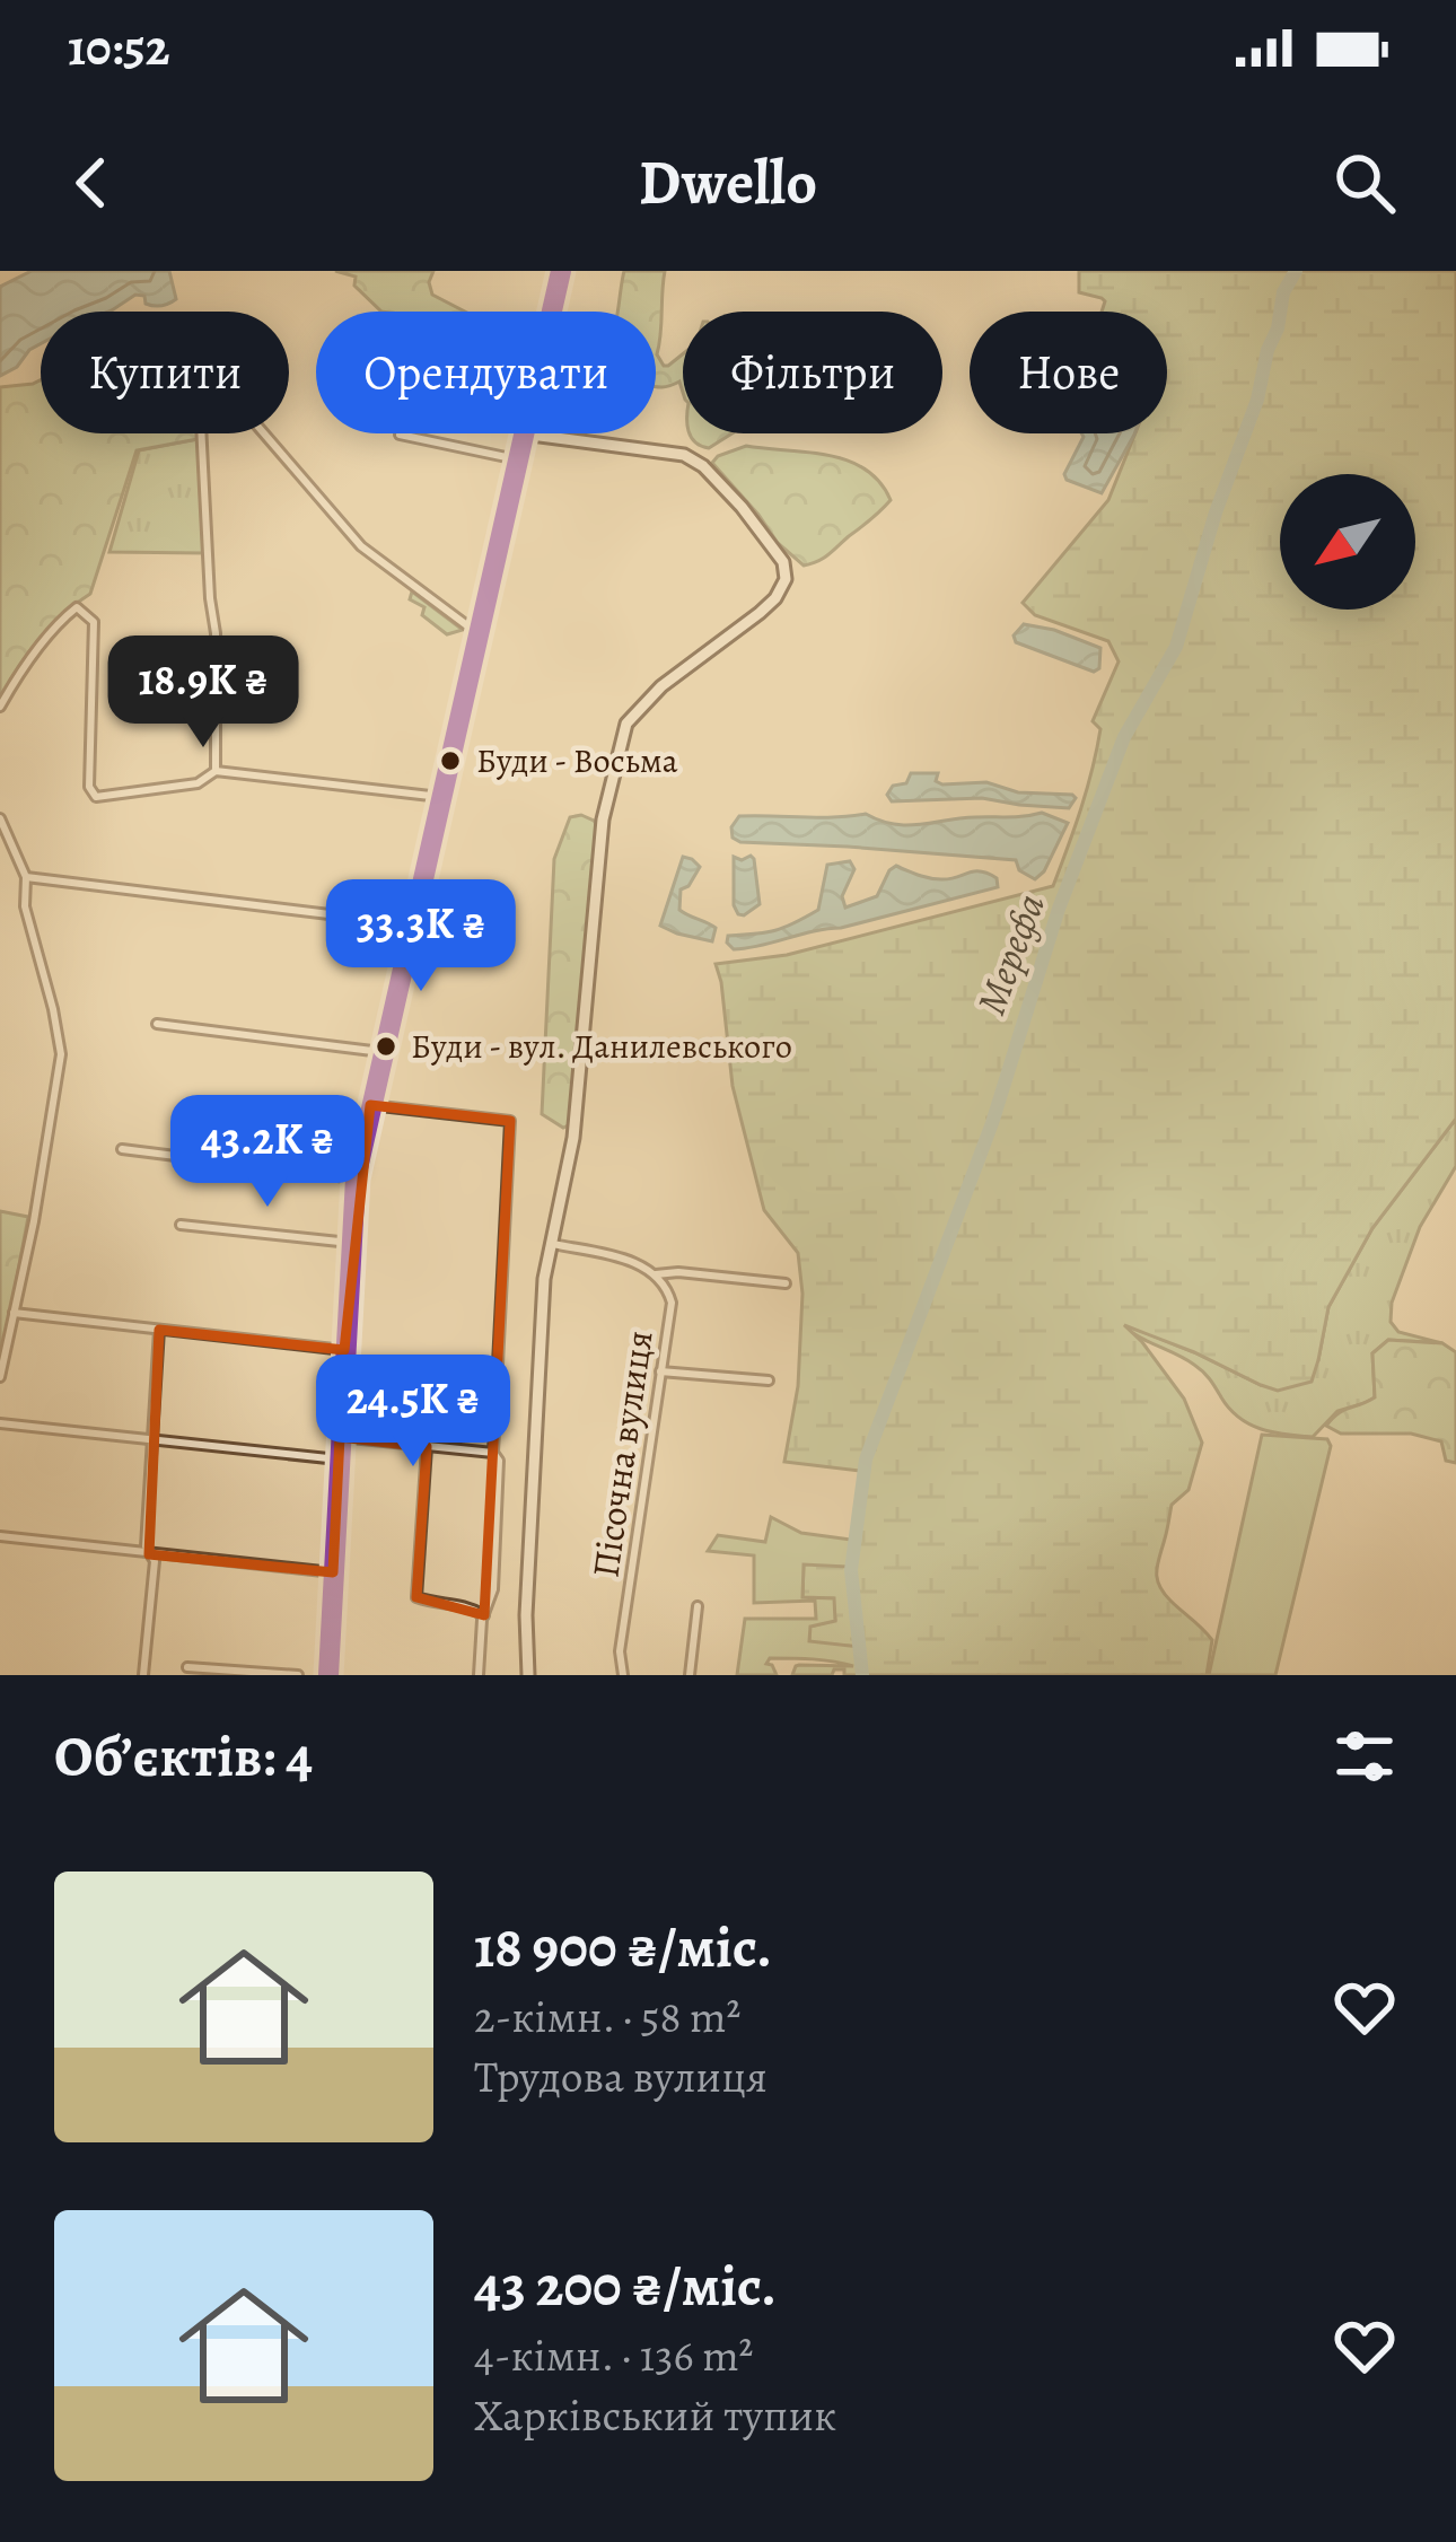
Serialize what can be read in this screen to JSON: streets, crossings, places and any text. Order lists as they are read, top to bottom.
{
  "streets": {
    "street": ["Пісочна вулиця"]
  },
  "water": ["Мерефа"],
  "places": ["Буди - Восьма", "Буди - вул. Данилевського"],
  "north": "bottom left",
  "page": {
    "status": "10:52",
    "header": "Dwello",
    "chip": [
      "Купити",
      "Орендувати",
      "Фільтри",
      "Нове"
    ],
    "price": [
      "18.9K ₴",
      "33.3K ₴",
      "43.2K ₴",
      "24.5K ₴"
    ],
    "heading": "Об’єктів: 4",
    "list": [
      {
        "name": "18 900 ₴/міс.",
        "note": "2-кімн. · 58 m² · Трудова вулиця"
      },
      {
        "name": "43 200 ₴/міс.",
        "note": "4-кімн. · 136 m² · Харківський тупик"
      }
    ]
  }
}
